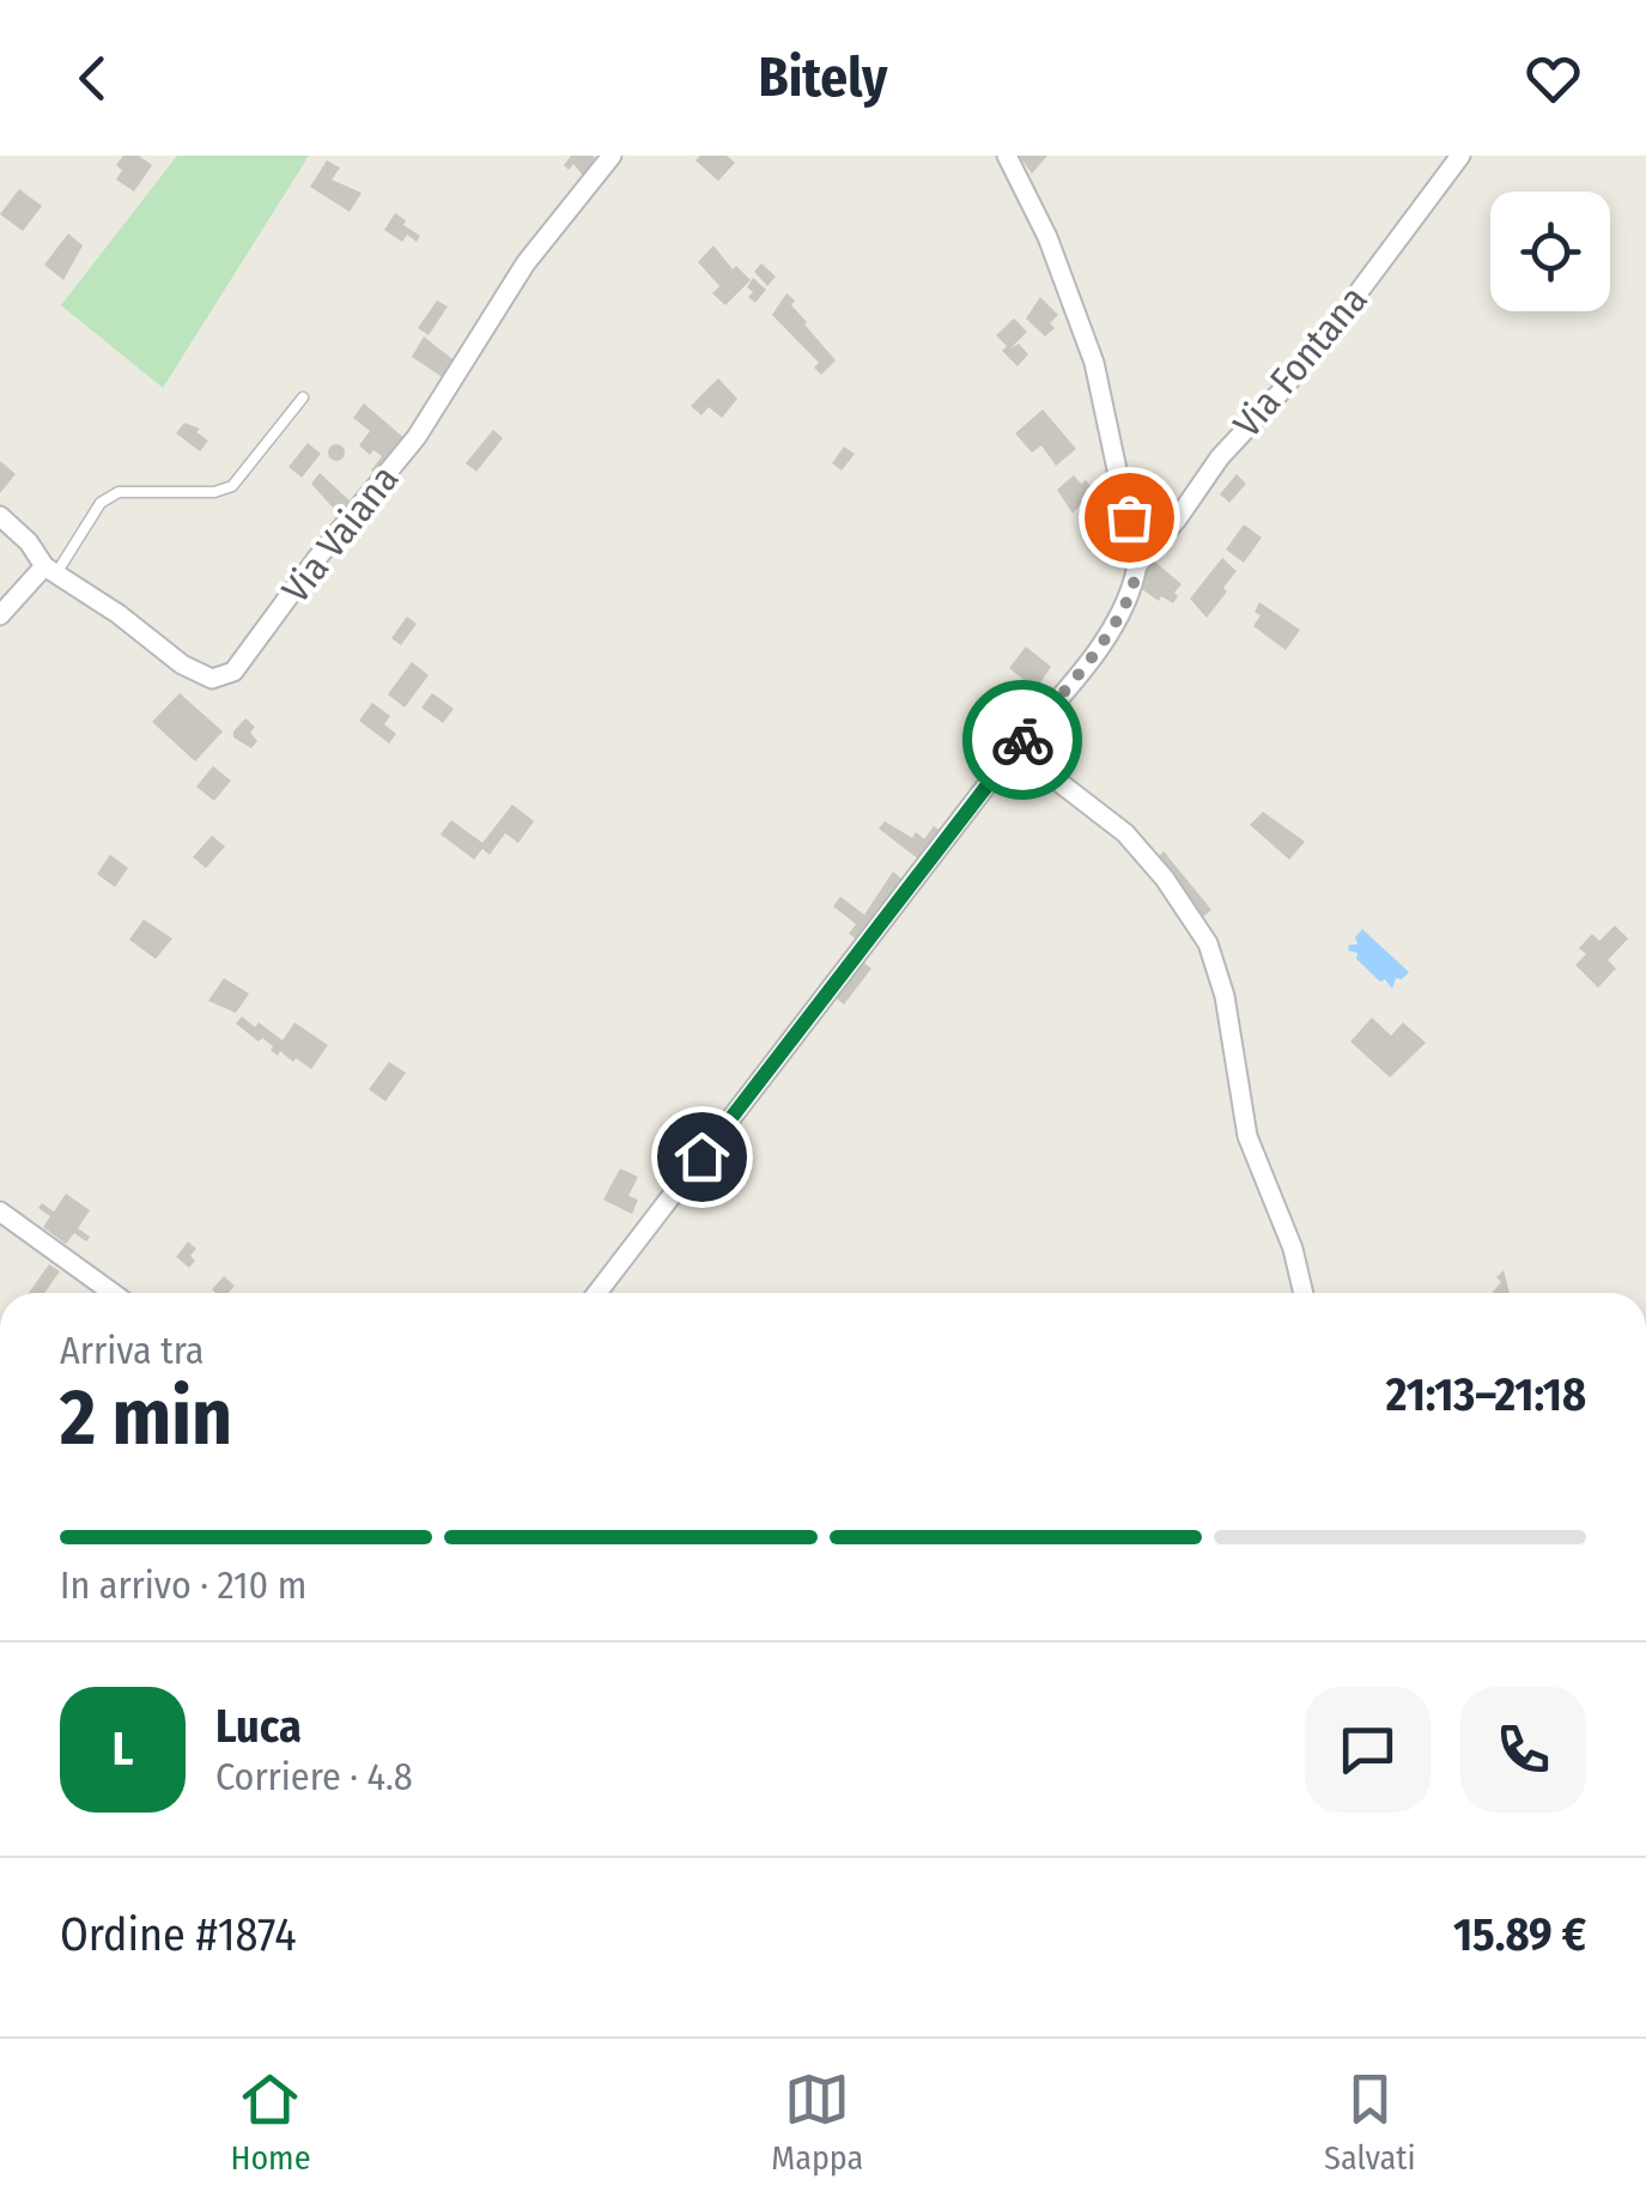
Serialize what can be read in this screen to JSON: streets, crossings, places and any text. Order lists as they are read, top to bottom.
{
  "streets": {
    "street": ["Via Fontana", "Via Vaiana"]
  },
  "page": {
    "header": "Bitely",
    "heading": ["2 min", "Arriva tra", "21:13–21:18"],
    "panel": [
      "Luca",
      "Corriere · 4.8",
      "Ordine #1874",
      "15.89 €"
    ],
    "bar": "In arrivo · 210 m",
    "round": "L",
    "tabs": ["Home", "Mappa", "Salvati"]
  }
}
